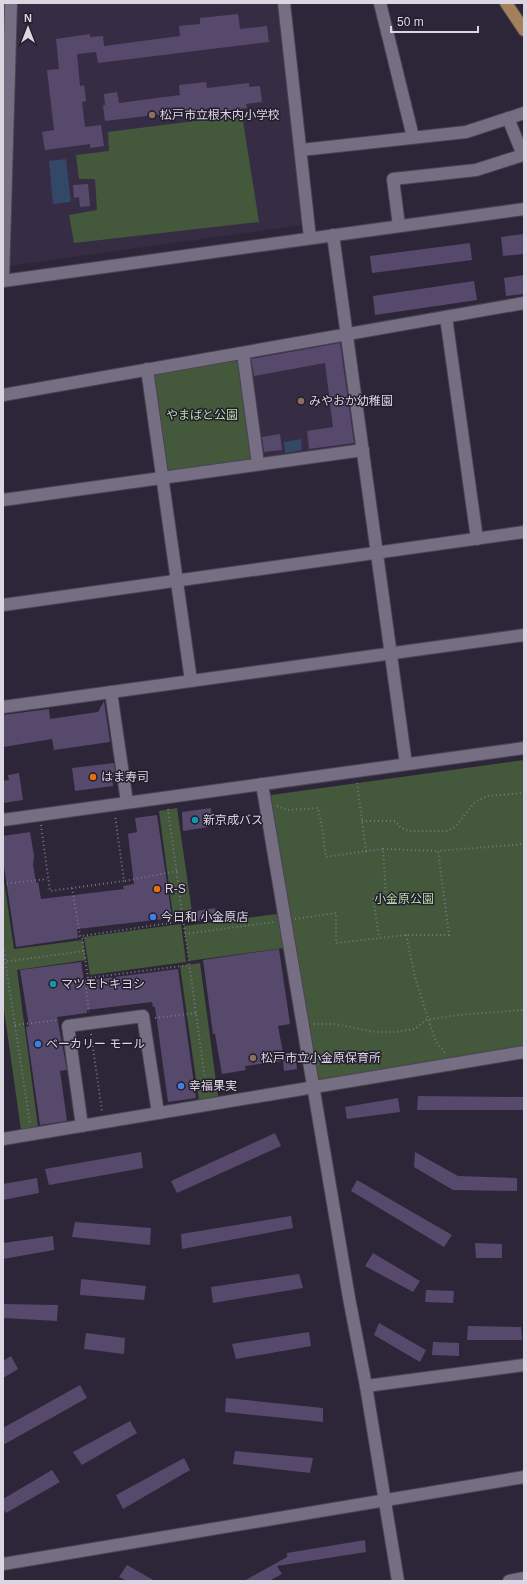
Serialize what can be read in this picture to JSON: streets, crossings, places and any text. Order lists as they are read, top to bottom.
{
  "parks": ["やまばと公園", "小金原公園"],
  "places": [
    "松戸市立根木内小学校",
    "みやおか幼稚園",
    "はま寿司",
    "新京成バス",
    "R-S",
    "今日和 小金原店",
    "マツモトキヨシ",
    "ベーカリー モール",
    "松戸市立小金原保育所",
    "幸福果実"
  ],
  "scale_bar": "50 m",
  "north": "top"
}
